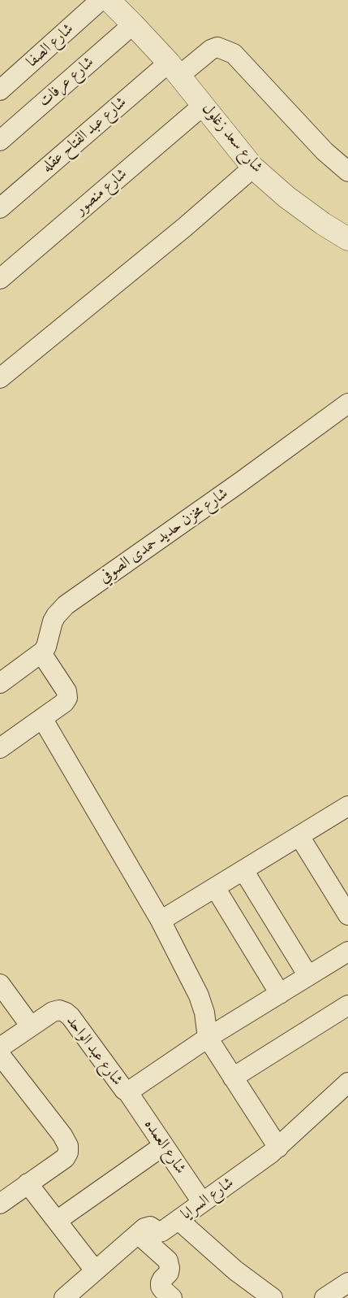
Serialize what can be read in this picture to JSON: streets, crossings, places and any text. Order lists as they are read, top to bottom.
{
  "streets": {
    "street": [
      "شارع الصفا",
      "شارع عرفات",
      "شارع عبد الفتاح عقله",
      "شارع سعد زغلول",
      "شارع منصور",
      "شارع مخزن حديد حمدى الصوفي",
      "شارع عبد الواحد",
      "شارع العمده",
      "شارع السرايا"
    ]
  },
  "crossings": [
    ["شارع عرفات", "شارع سعد زغلول"],
    ["شارع عبد الفتاح عقله", "شارع سعد زغلول"],
    ["شارع سعد زغلول", "شارع منصور"],
    ["شارع عبد الواحد", "شارع العمده"],
    ["شارع العمده", "شارع السرايا"]
  ]
}
